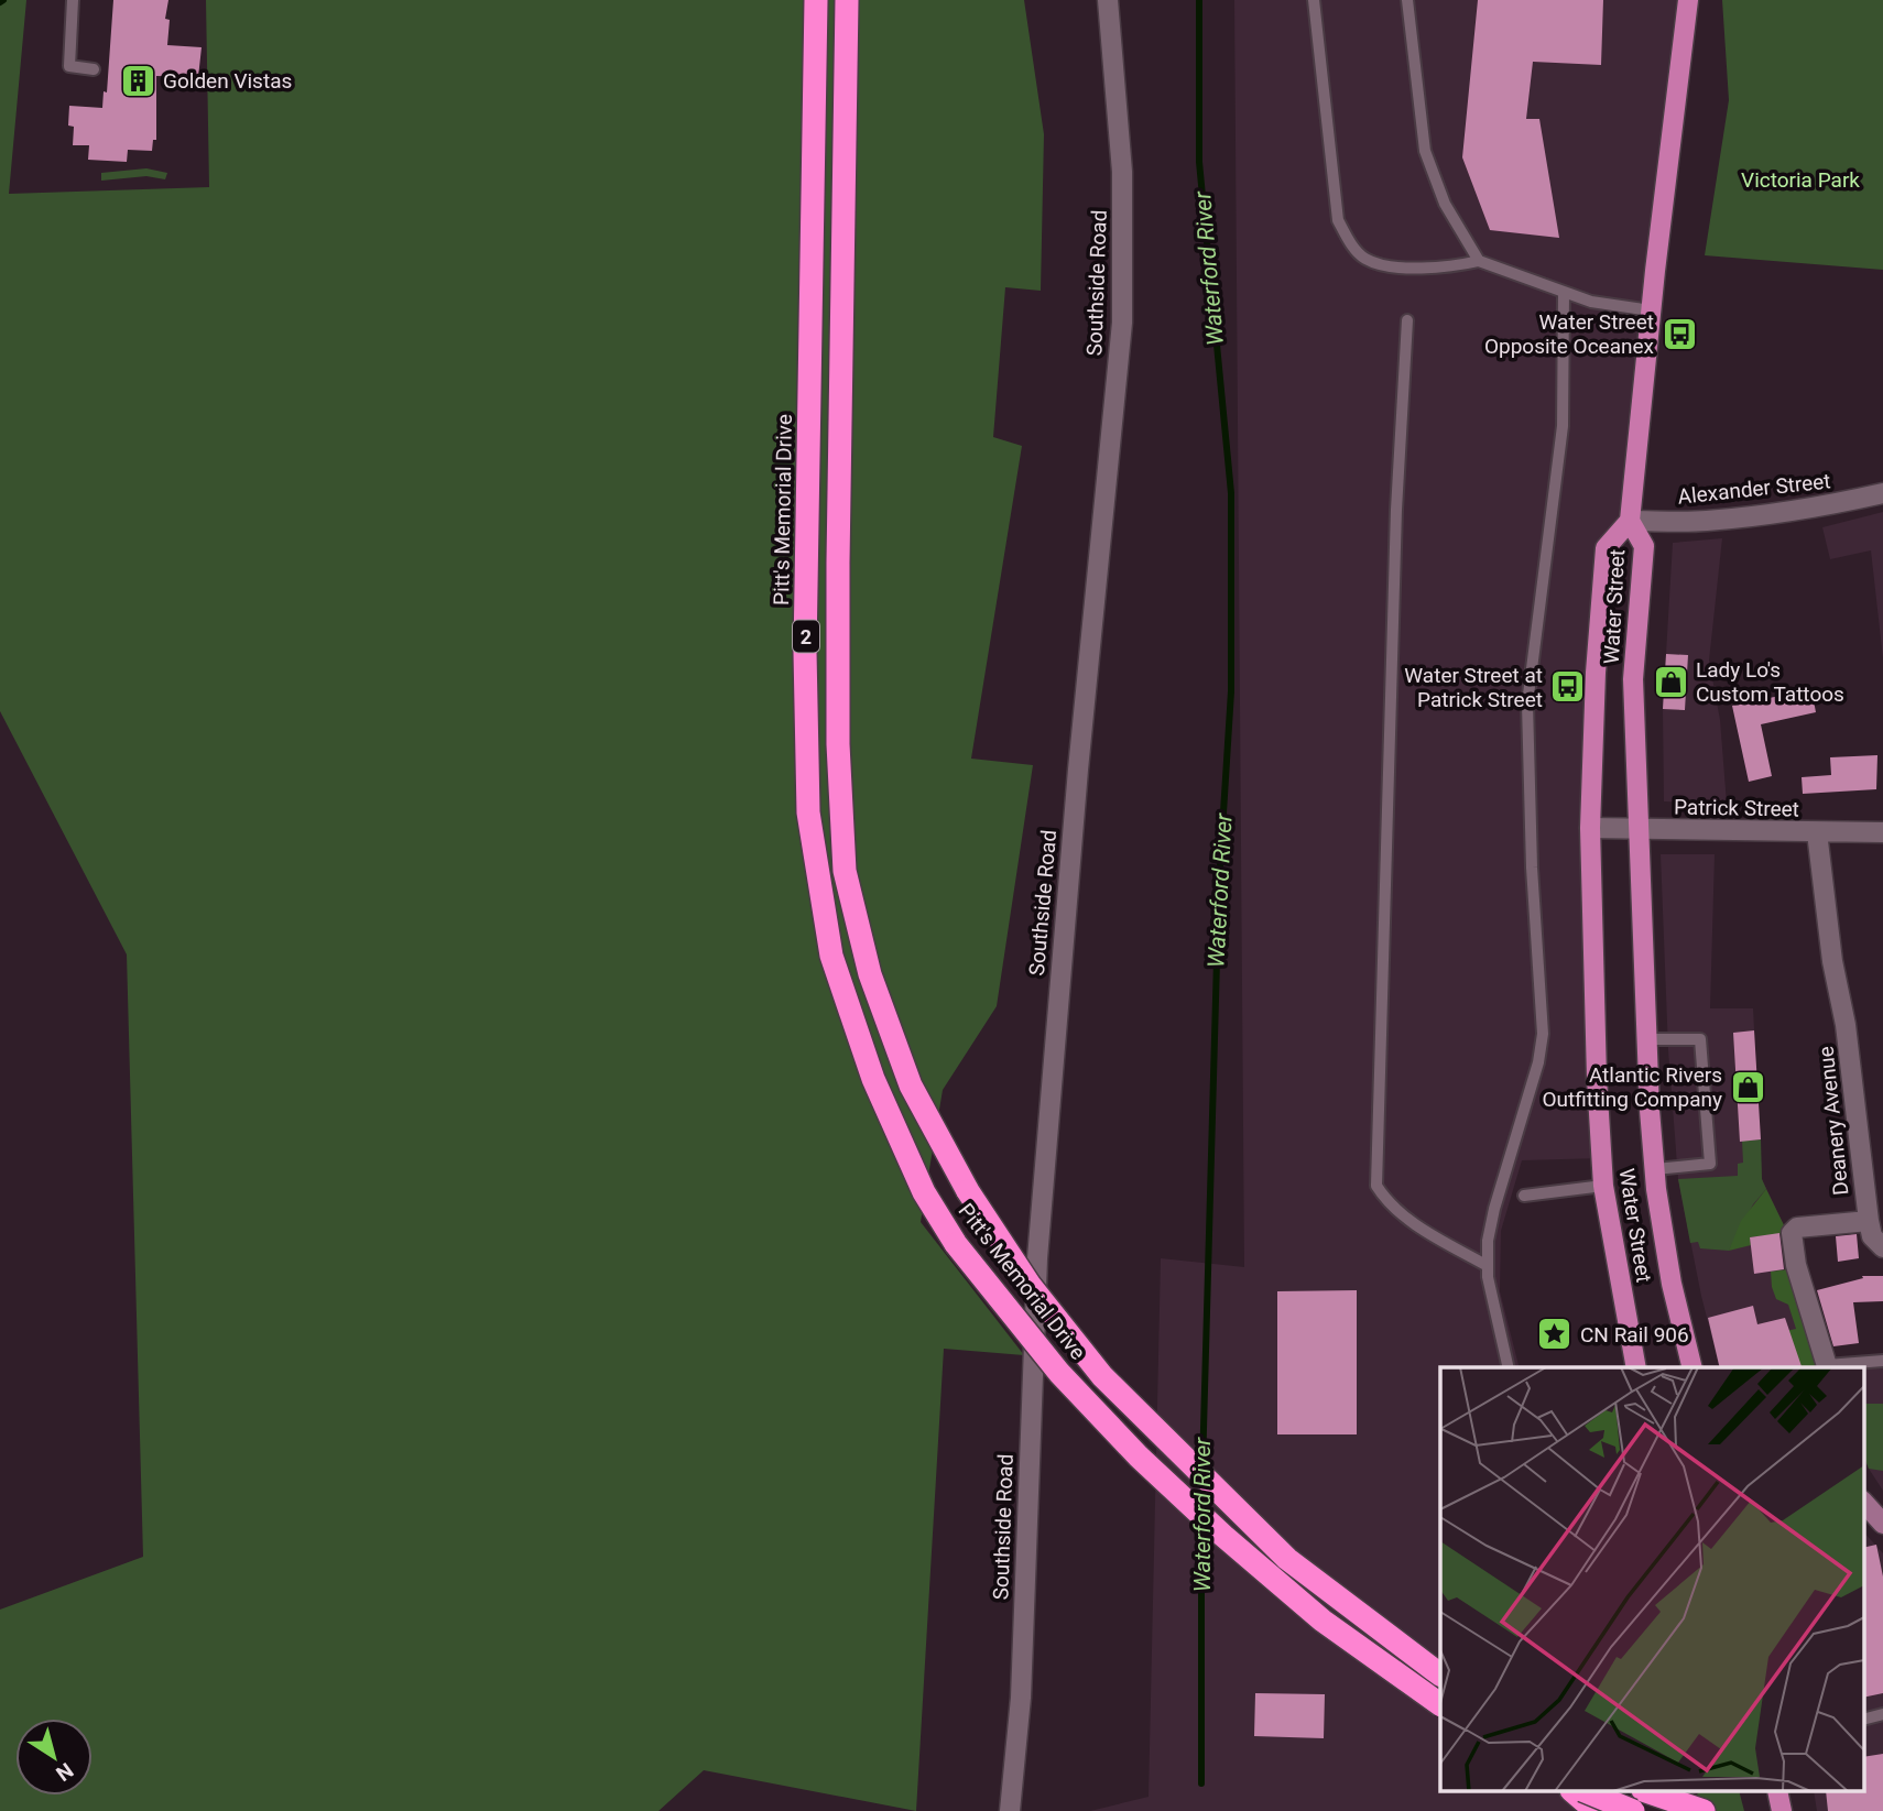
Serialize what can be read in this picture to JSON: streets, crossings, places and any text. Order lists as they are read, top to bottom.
{
  "streets": {
    "highway": ["Pitt's Memorial Drive", "2"],
    "main road": ["Water Street"],
    "street": [
      "Southside Road",
      "Alexander Street",
      "Patrick Street",
      "Deanery Avenue"
    ]
  },
  "crossings": [
    ["Alexander Street", "Water Street"],
    ["Water Street", "Patrick Street"],
    ["Patrick Street", "Deanery Avenue"]
  ],
  "water": ["Waterford River"],
  "parks": ["Victoria Park"],
  "places": {
    "building": ["Golden Vistas"],
    "bus stop": ["Water Street Opposite Oceanex", "Water Street at Patrick Street"],
    "shop": ["Lady Lo's Custom Tattoos", "Atlantic Rivers Outfitting Company"],
    "place": ["CN Rail 906"]
  },
  "north": "bottom right"
}
